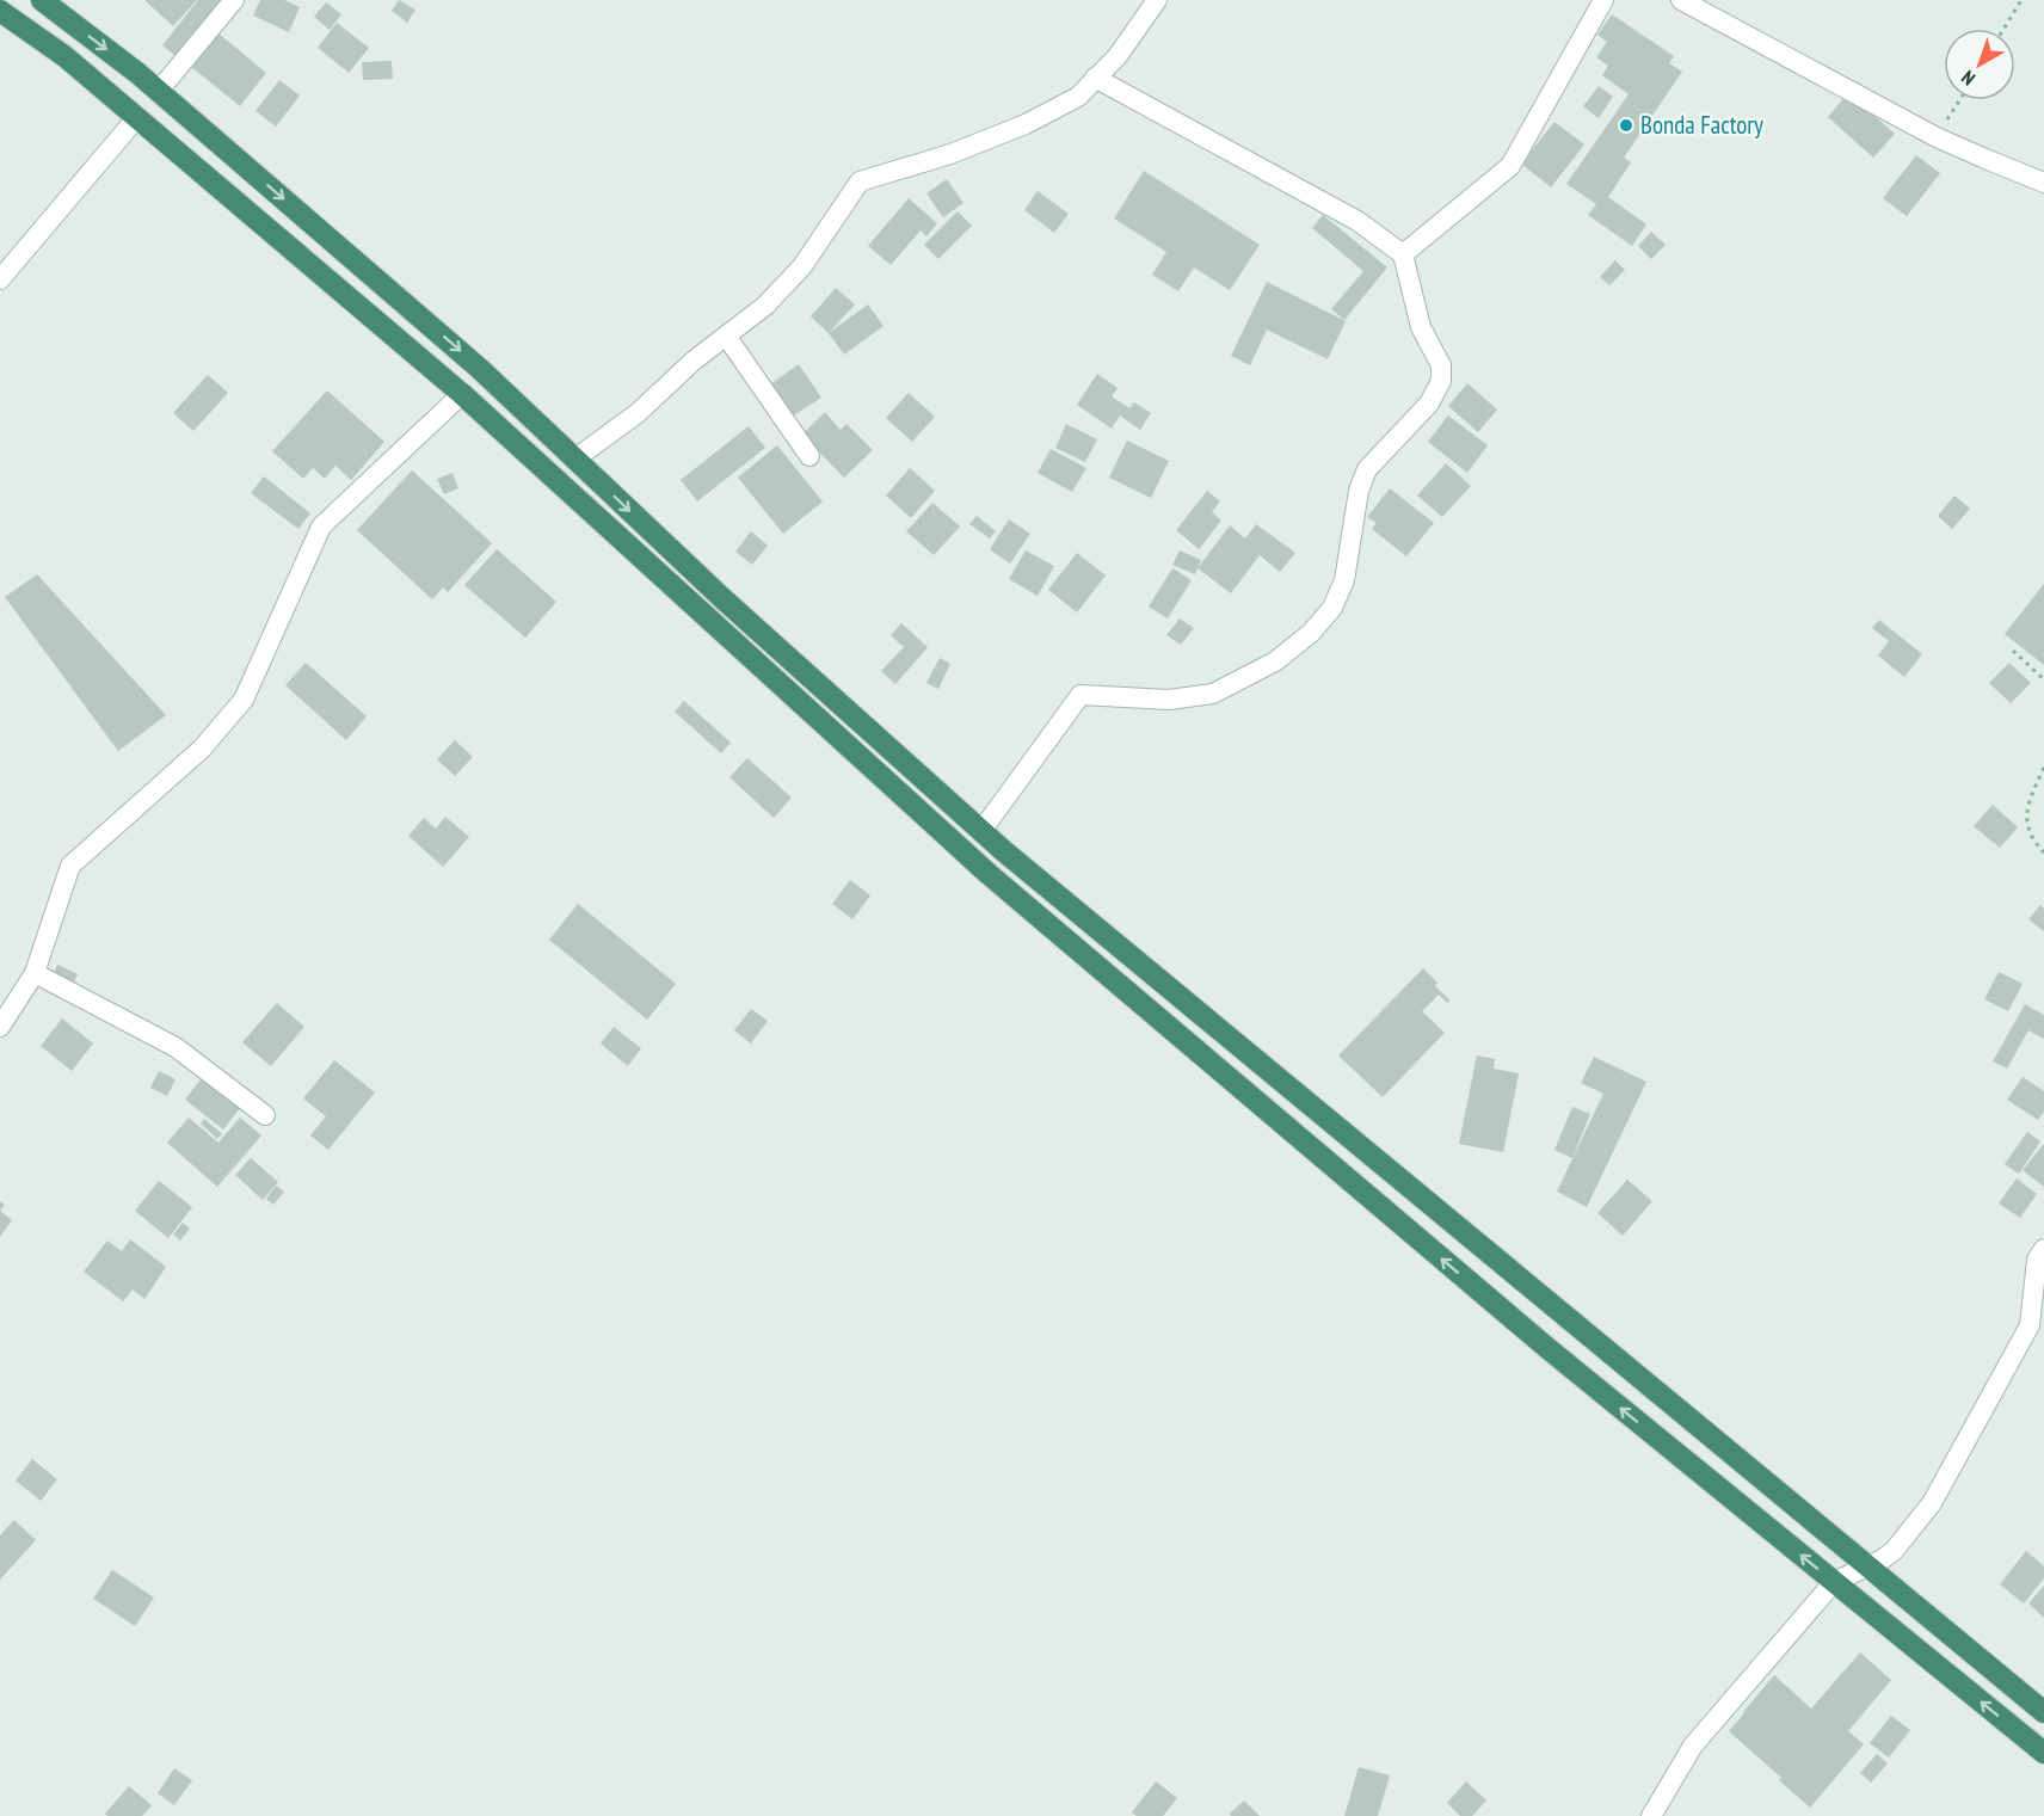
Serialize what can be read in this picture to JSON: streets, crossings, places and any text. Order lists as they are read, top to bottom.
{
  "places": ["Bonda Factory"],
  "north": "bottom left"
}
